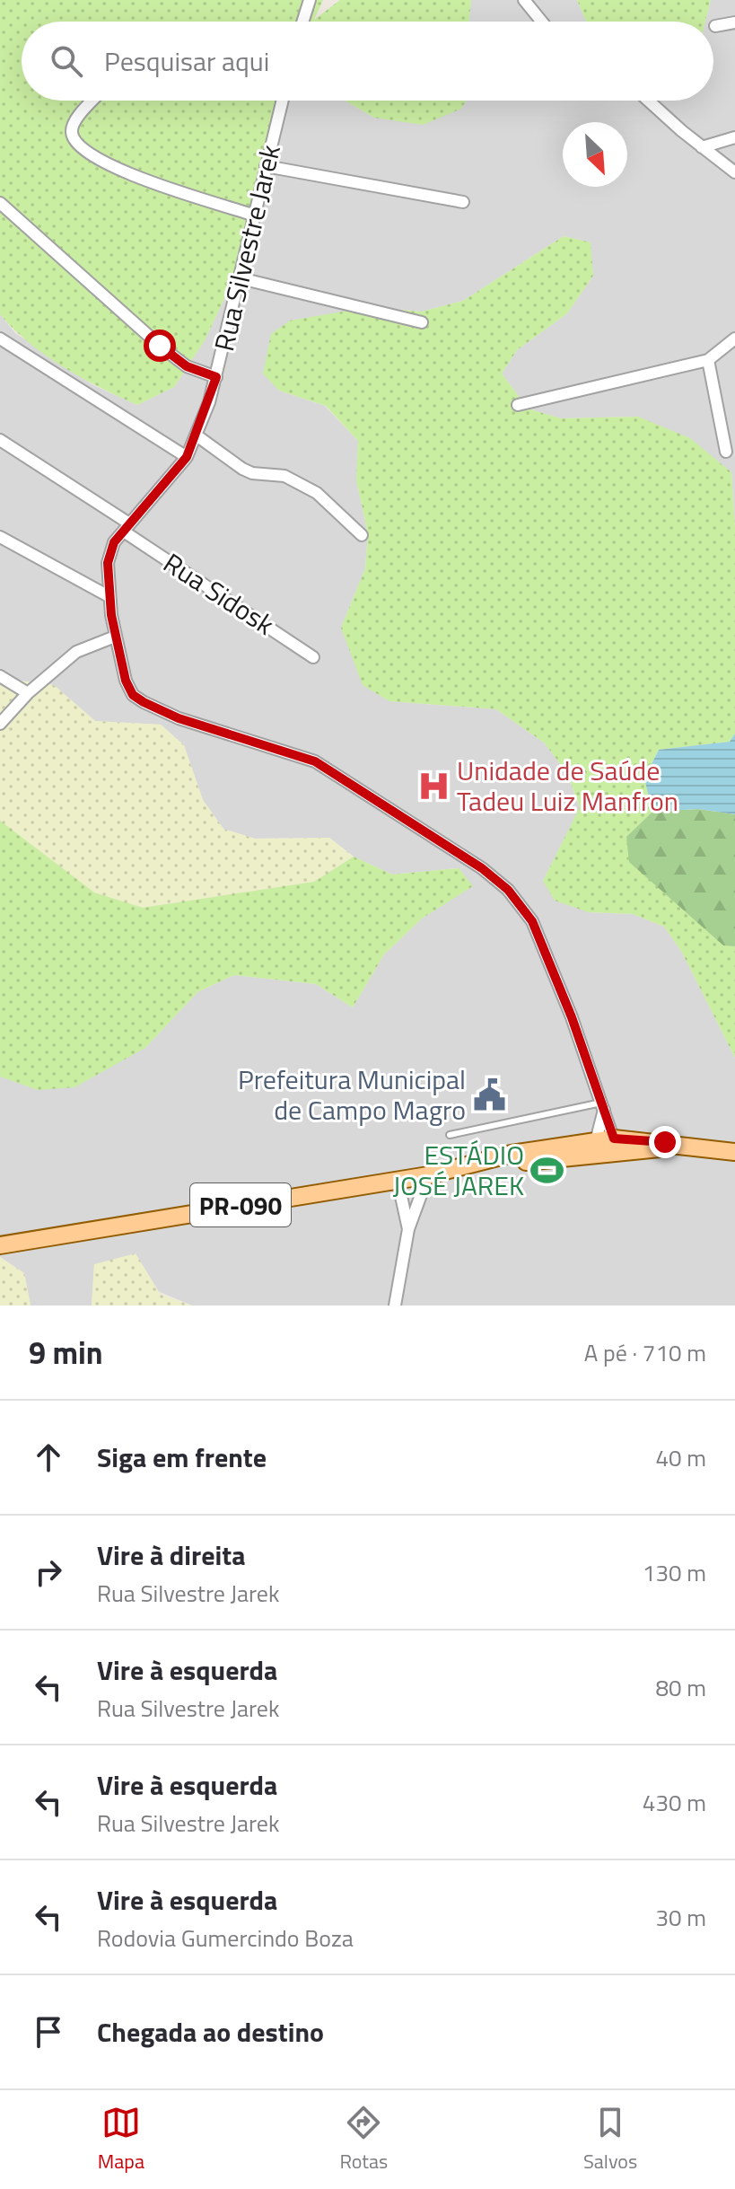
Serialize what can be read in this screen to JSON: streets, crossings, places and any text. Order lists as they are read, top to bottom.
{
  "streets": {
    "main road": ["PR-090"],
    "street": ["Rua Silvestre Jarek", "Rua Sidosk"]
  },
  "crossings": [
    ["Rua Silvestre Jarek", "Rua Sidosk"],
    ["Rua Silvestre Jarek", "PR-090"]
  ],
  "places": {
    "hospital": ["Unidade de Saúde Tadeu Luiz Manfron"],
    "public building": ["Prefeitura Municipal de Campo Magro"],
    "sports": ["ESTÁDIO JOSÉ JAREK"]
  },
  "north": "bottom right",
  "page": {
    "search": "Pesquisar aqui",
    "heading": ["9 min", "A pé · 710 m"],
    "list": [
      ["Siga em frente", "40 m"],
      ["Vire à direita", "Rua Silvestre Jarek", "130 m"],
      ["Vire à esquerda", "Rua Silvestre Jarek", "80 m"],
      ["Vire à esquerda", "Rua Silvestre Jarek", "430 m"],
      ["Vire à esquerda", "Rodovia Gumercindo Boza", "30 m"],
      "Chegada ao destino"
    ],
    "nav": ["Mapa", "Rotas", "Salvos"]
  }
}
